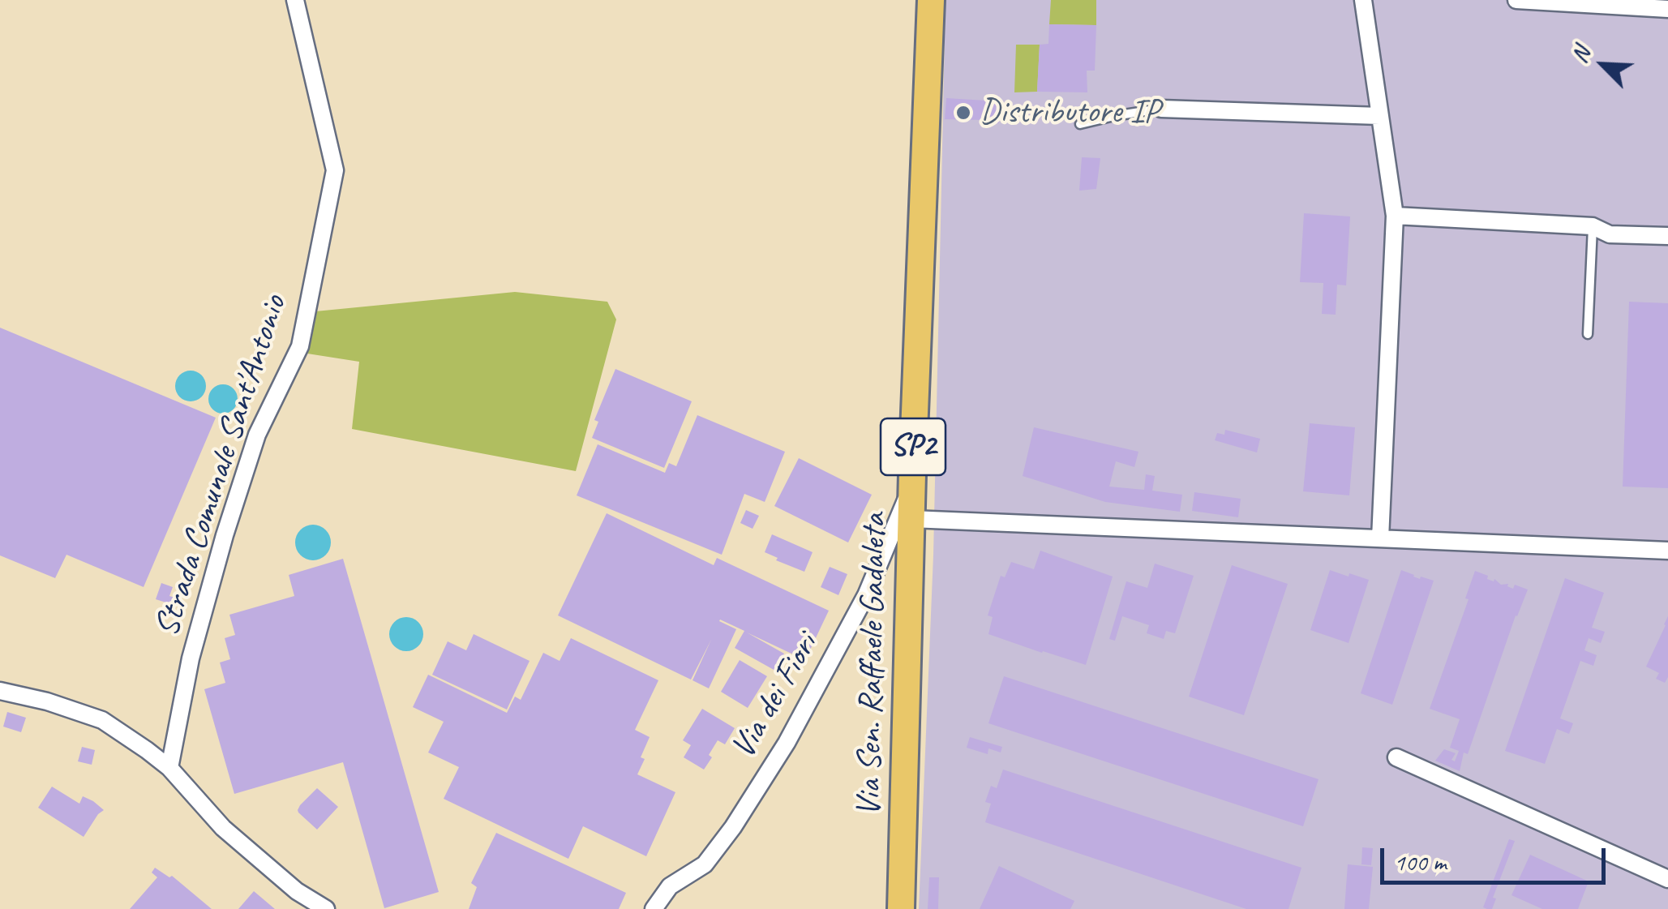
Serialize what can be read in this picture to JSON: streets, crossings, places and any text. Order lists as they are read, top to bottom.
{
  "streets": {
    "main road": ["SP2", "Via Sen. Raffaele Gadaleta"],
    "street": ["Strada Comunale Sant'Antonio", "Via dei Fiori"]
  },
  "crossings": [
    ["Via Sen. Raffaele Gadaleta", "Via dei Fiori"]
  ],
  "places": ["Distributore IP"],
  "scale_bar": "100 m",
  "north": "top left"
}
